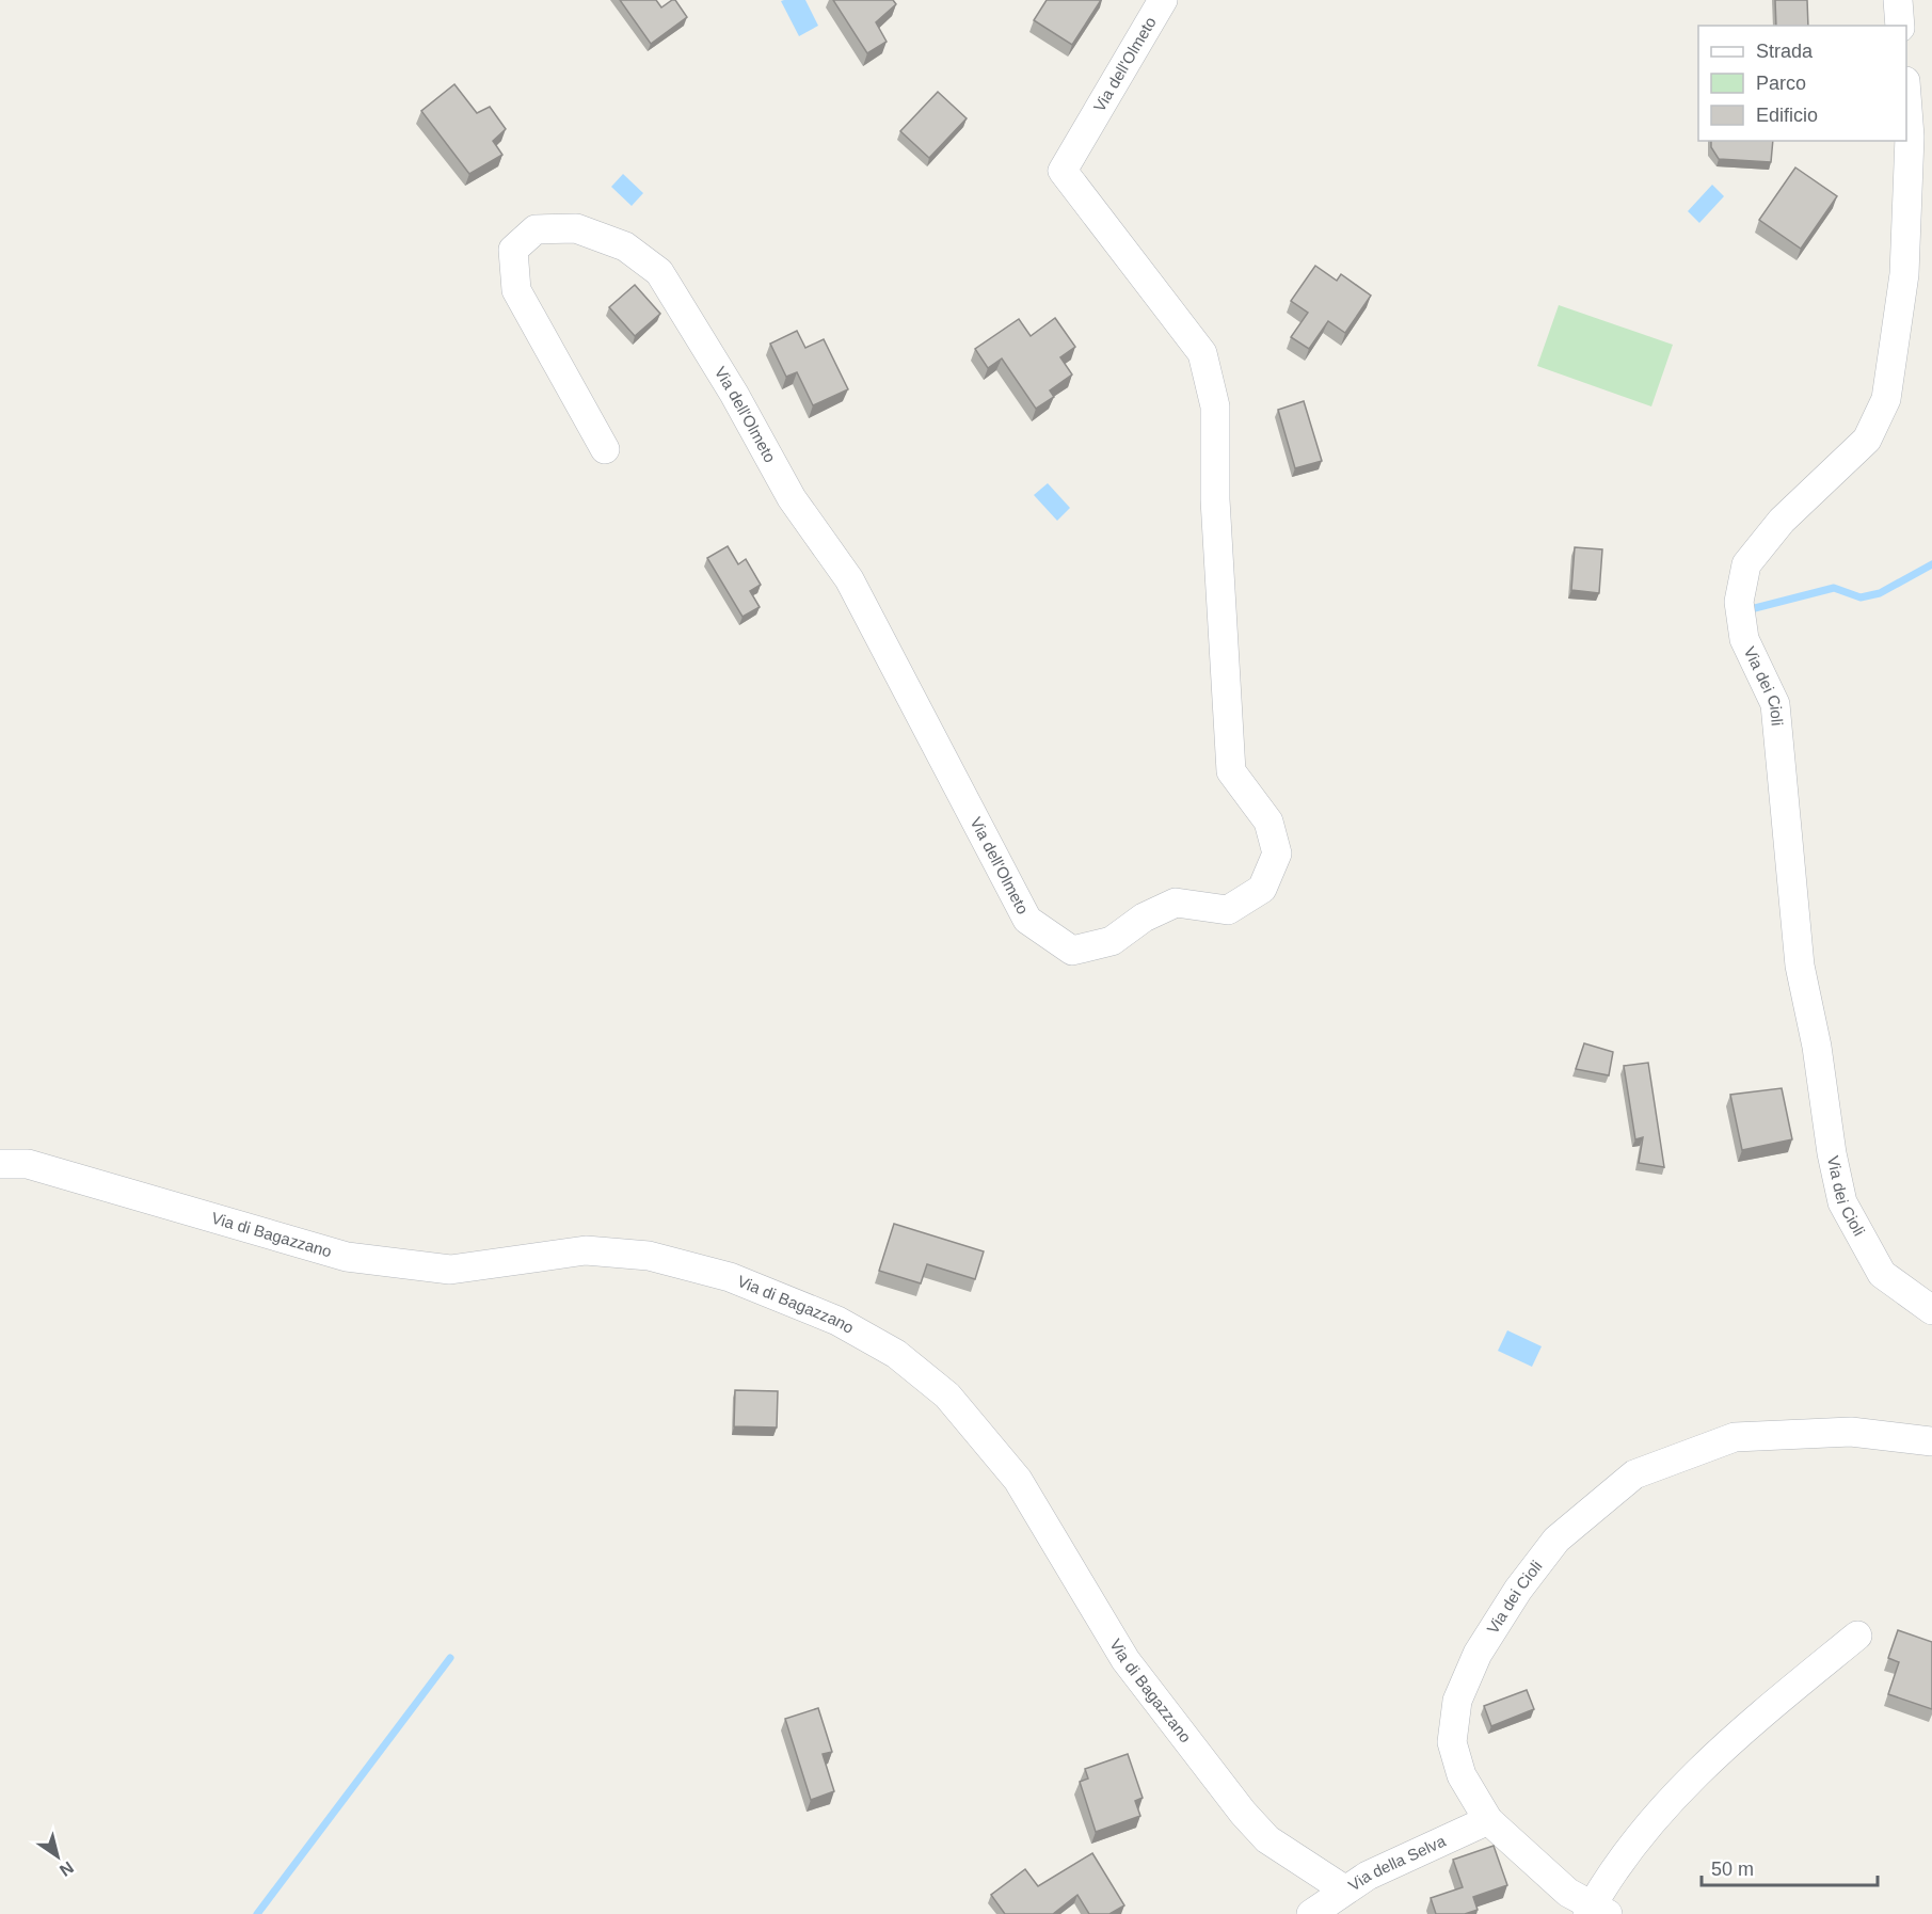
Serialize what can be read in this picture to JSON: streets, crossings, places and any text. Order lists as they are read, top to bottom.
{
  "streets": {
    "street": [
      "Via dell'Olmeto",
      "Via dei Cioli",
      "Via di Bagazzano",
      "Via della Selva"
    ]
  },
  "crossings": [
    ["Via dei Cioli", "Via della Selva"],
    ["Via di Bagazzano", "Via della Selva"]
  ],
  "legend": ["Strada", "Parco", "Edificio"],
  "scale_bar": "50 m",
  "north": "bottom right"
}
